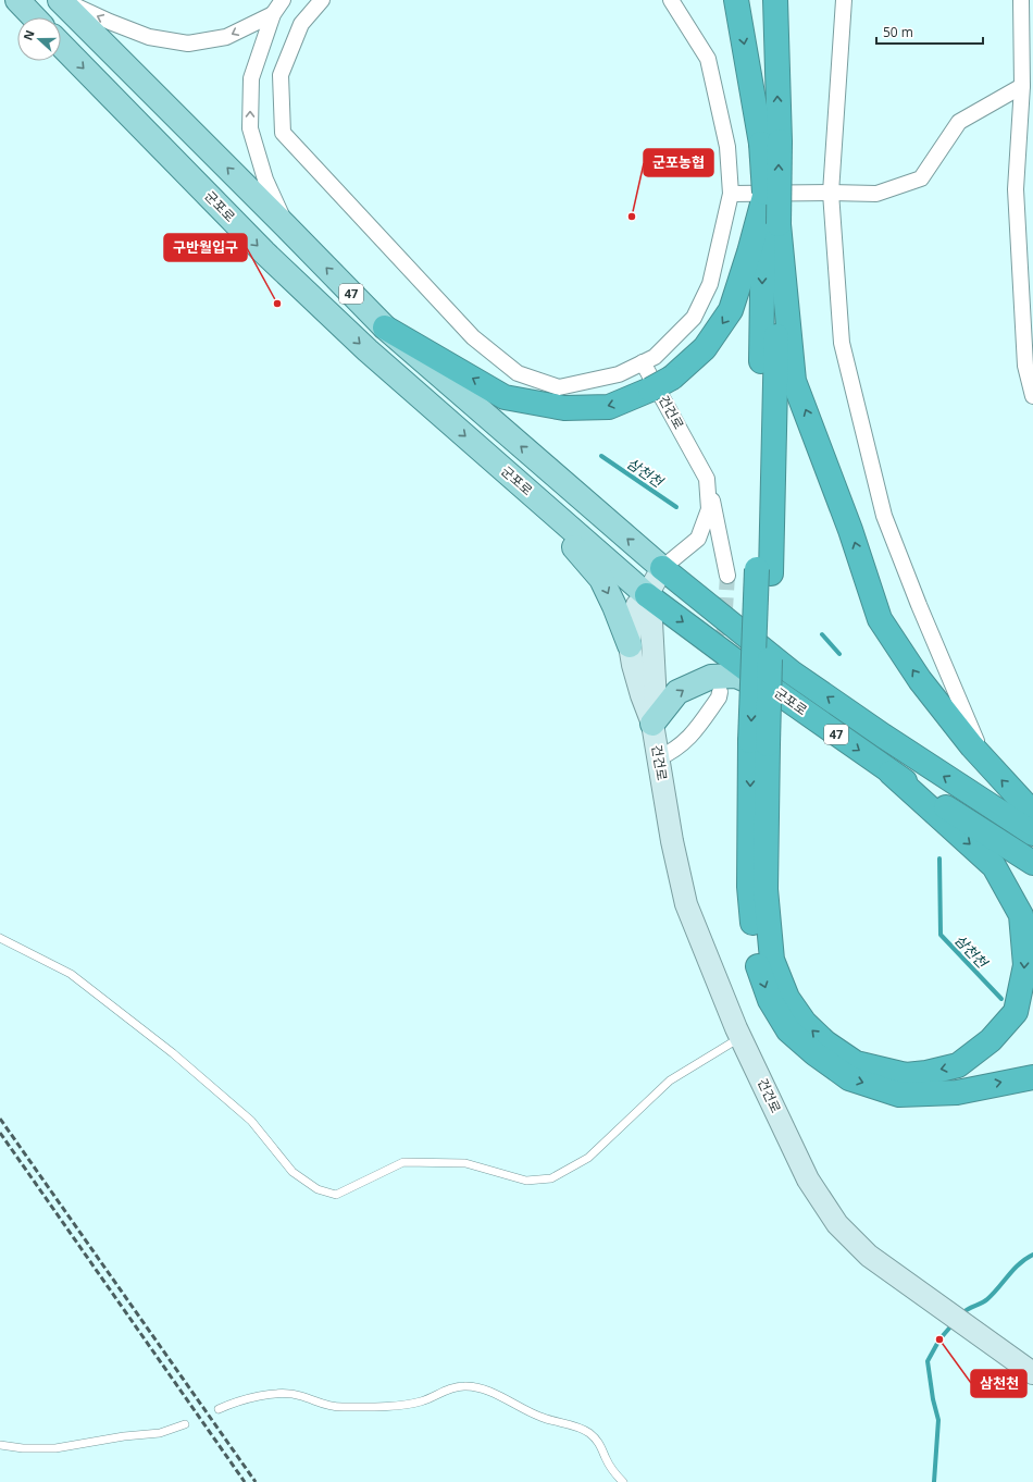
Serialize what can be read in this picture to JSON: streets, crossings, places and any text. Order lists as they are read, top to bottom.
{
  "streets": {
    "highway": ["군포로", "47"],
    "main road": ["건건로"]
  },
  "crossings": [
    ["군포로", "건건로"]
  ],
  "water": ["삼천천"],
  "places": ["군포농협", "구반월입구", "삼천천"],
  "scale_bar": "50 m",
  "north": "left"
}
